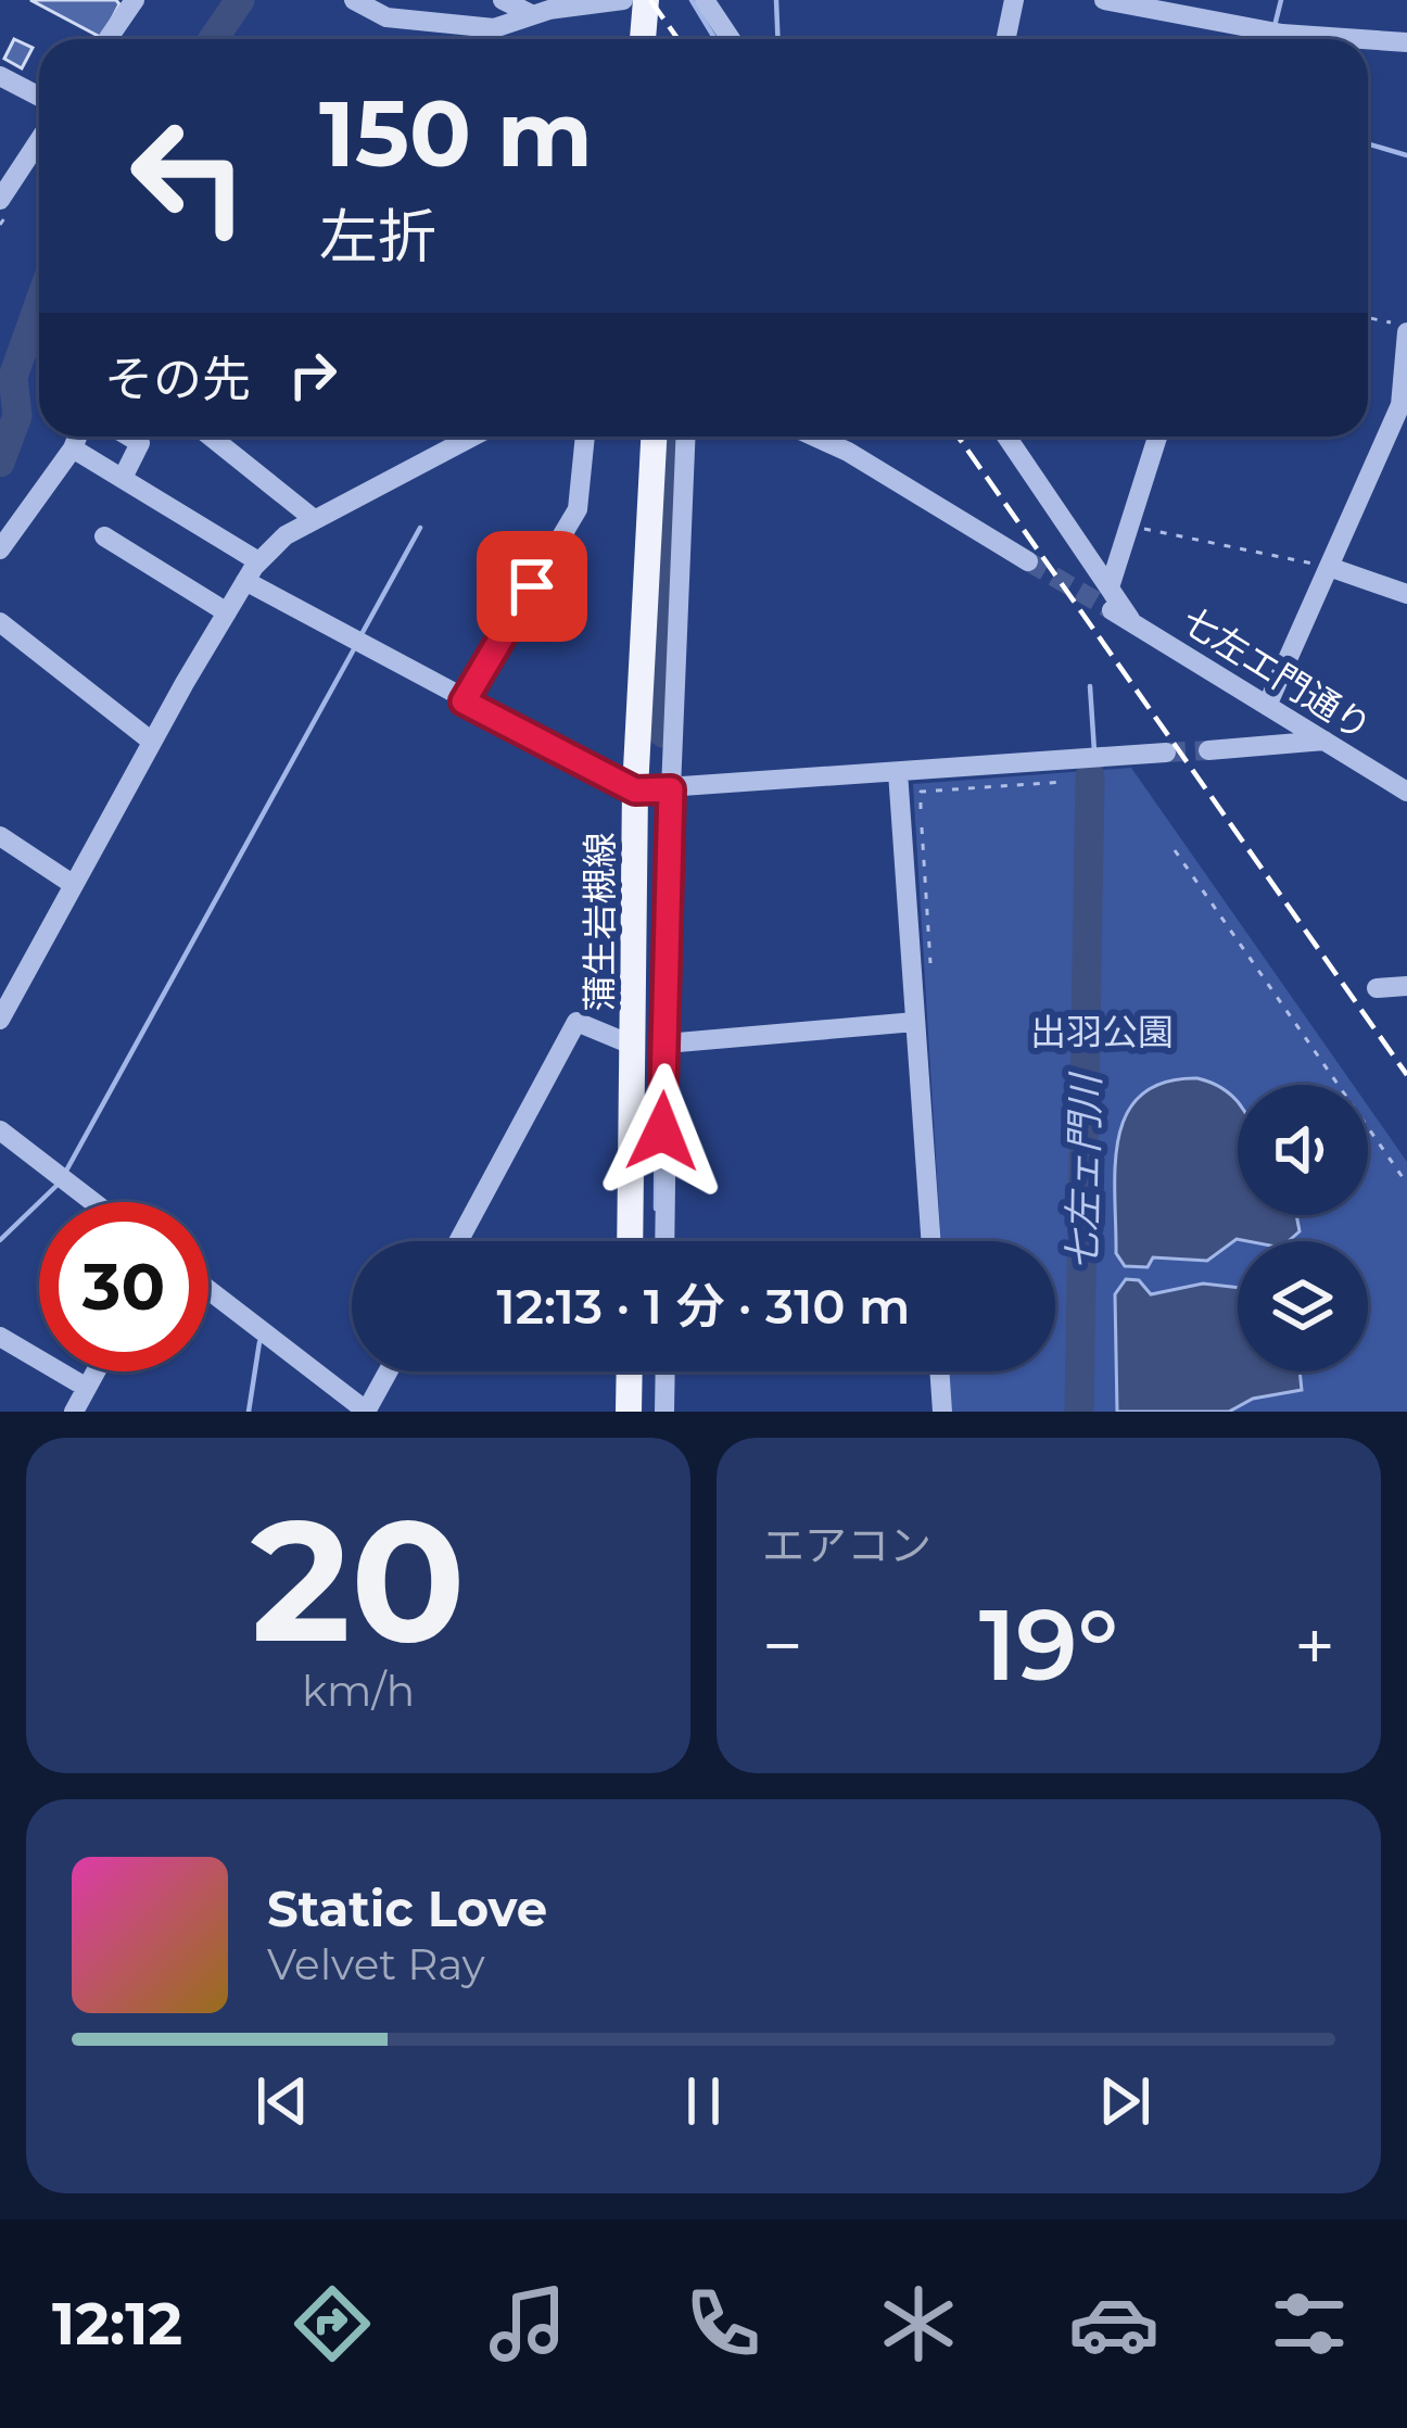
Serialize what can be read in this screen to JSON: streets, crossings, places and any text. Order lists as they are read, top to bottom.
{
  "streets": {
    "main road": ["蒲生岩槻線"],
    "street": ["七左エ門通り"]
  },
  "water": ["七左ェ門川"],
  "parks": ["出羽公園"],
  "page": {
    "turn": ["150 m", "左折"],
    "then": "その先",
    "limit": "30",
    "trip": "12:13 · 1 分 · 310 m",
    "tile": [
      ["20", "km/h"],
      "エアコン"
    ],
    "heat": ["−", "19°", "+"],
    "song": ["Static Love", "Velvet Ray"],
    "tabs": "12:12"
  }
}
